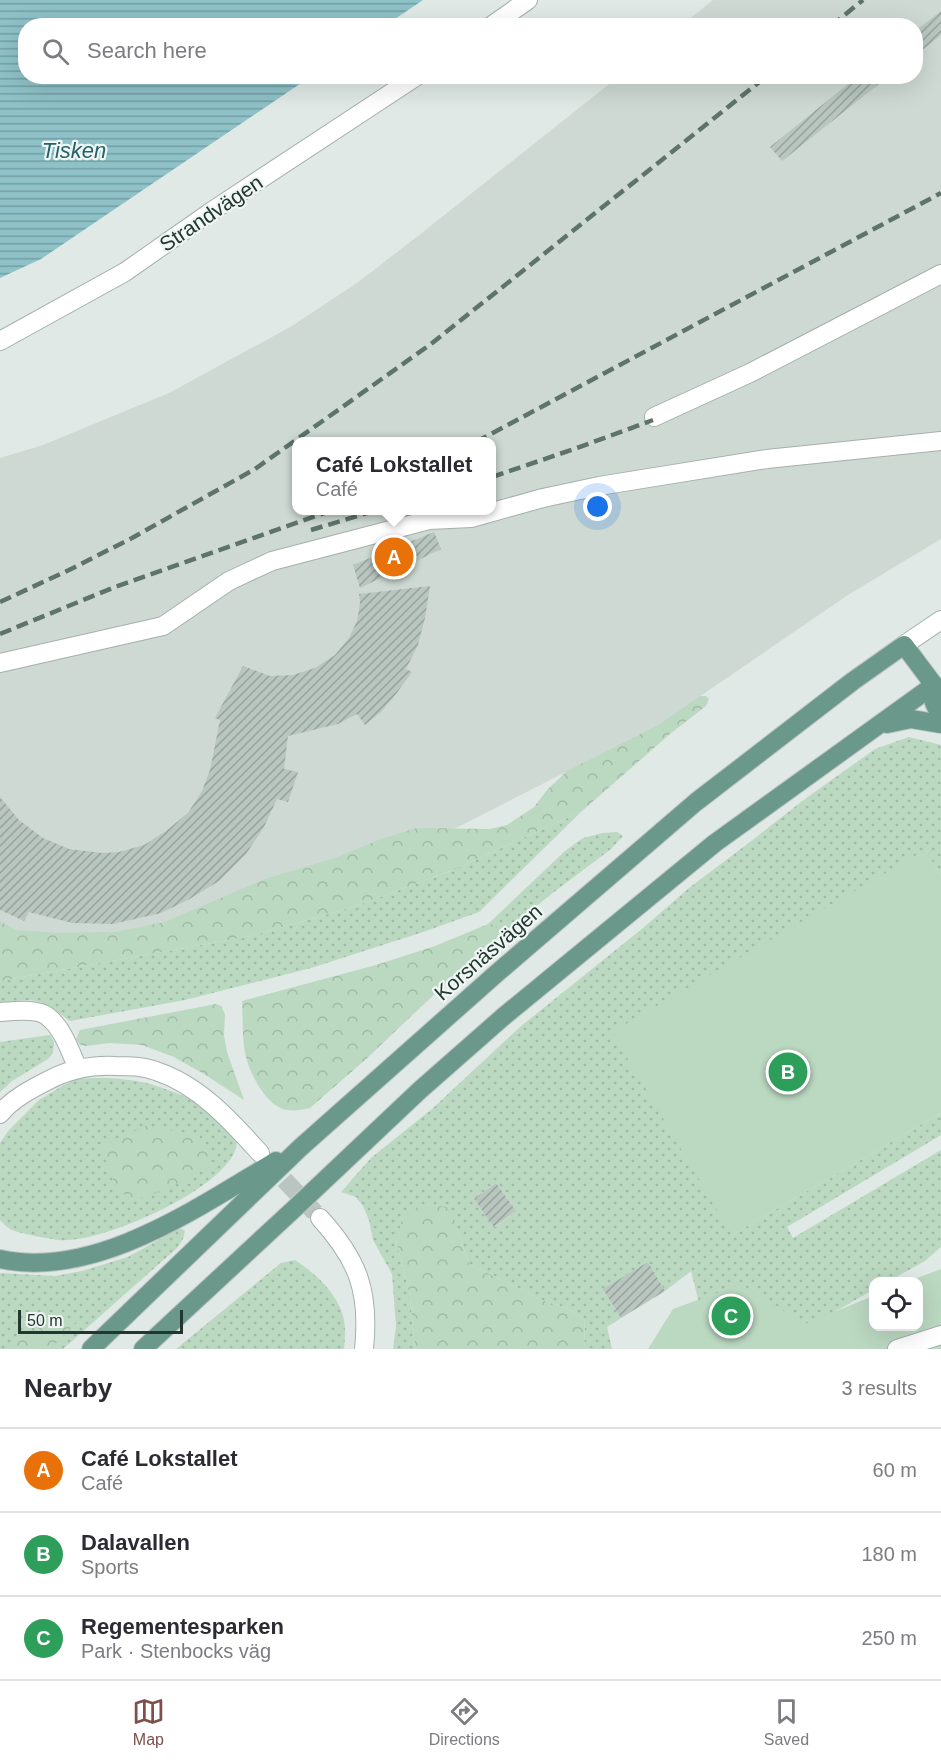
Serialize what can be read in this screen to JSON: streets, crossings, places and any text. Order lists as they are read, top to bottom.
{
  "streets": {
    "main road": ["Korsnäsvägen"],
    "street": ["Strandvägen"]
  },
  "water": ["Tisken"],
  "scale_bar": "50 m",
  "page": {
    "search": "Search here",
    "popup": ["Café Lokstallet", "Café"],
    "pins": ["A", "B", "C"],
    "scale": "50 m",
    "heading": ["Nearby", "3 results"],
    "list": [
      {
        "mark": "A",
        "name": "Café Lokstallet",
        "note": "Café",
        "value": "60 m"
      },
      {
        "mark": "B",
        "name": "Dalavallen",
        "note": "Sports",
        "value": "180 m"
      },
      {
        "mark": "C",
        "name": "Regementesparken",
        "note": "Park · Stenbocks väg",
        "value": "250 m"
      }
    ],
    "nav": ["Map", "Directions", "Saved"]
  }
}
